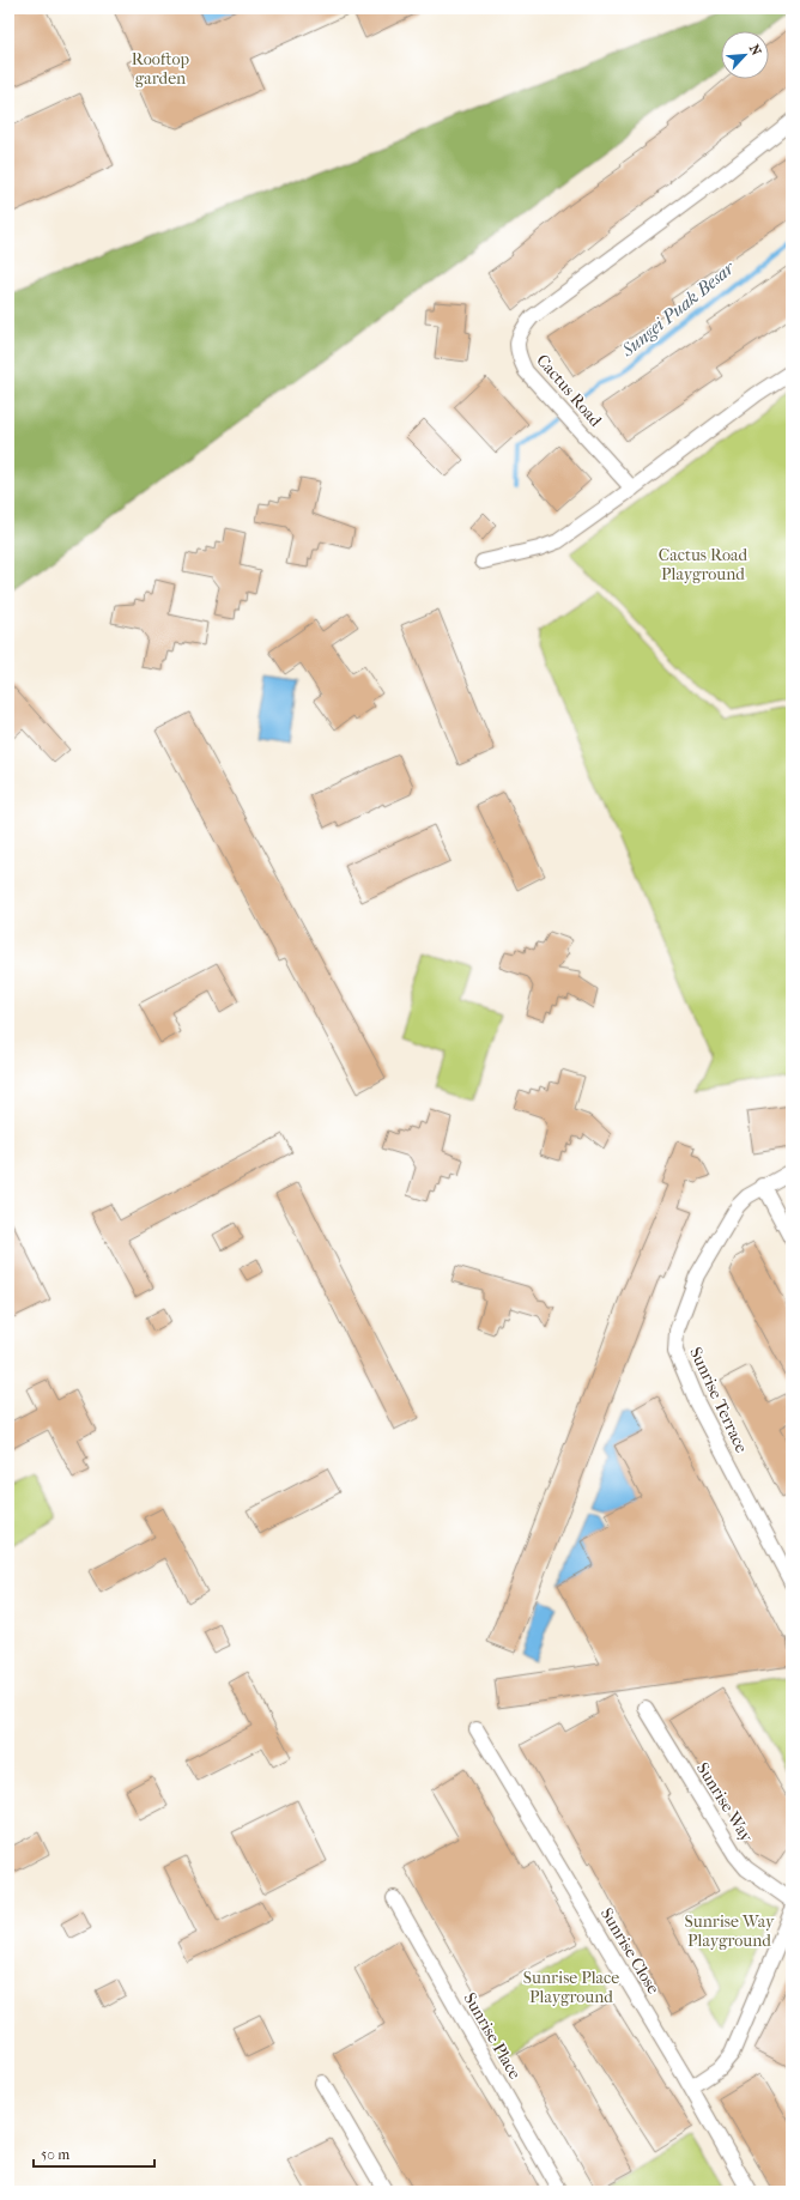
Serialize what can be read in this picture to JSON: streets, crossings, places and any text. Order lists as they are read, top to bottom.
{
  "streets": {
    "street": [
      "Cactus Road",
      "Sunrise Terrace",
      "Sunrise Way",
      "Sunrise Close",
      "Sunrise Place"
    ]
  },
  "water": ["Sungei Puak Besar"],
  "parks": [
    "Rooftop garden",
    "Cactus Road Playground",
    "Sunrise Way Playground",
    "Sunrise Place Playground"
  ],
  "scale_bar": "50 m",
  "north": "top right"
}
